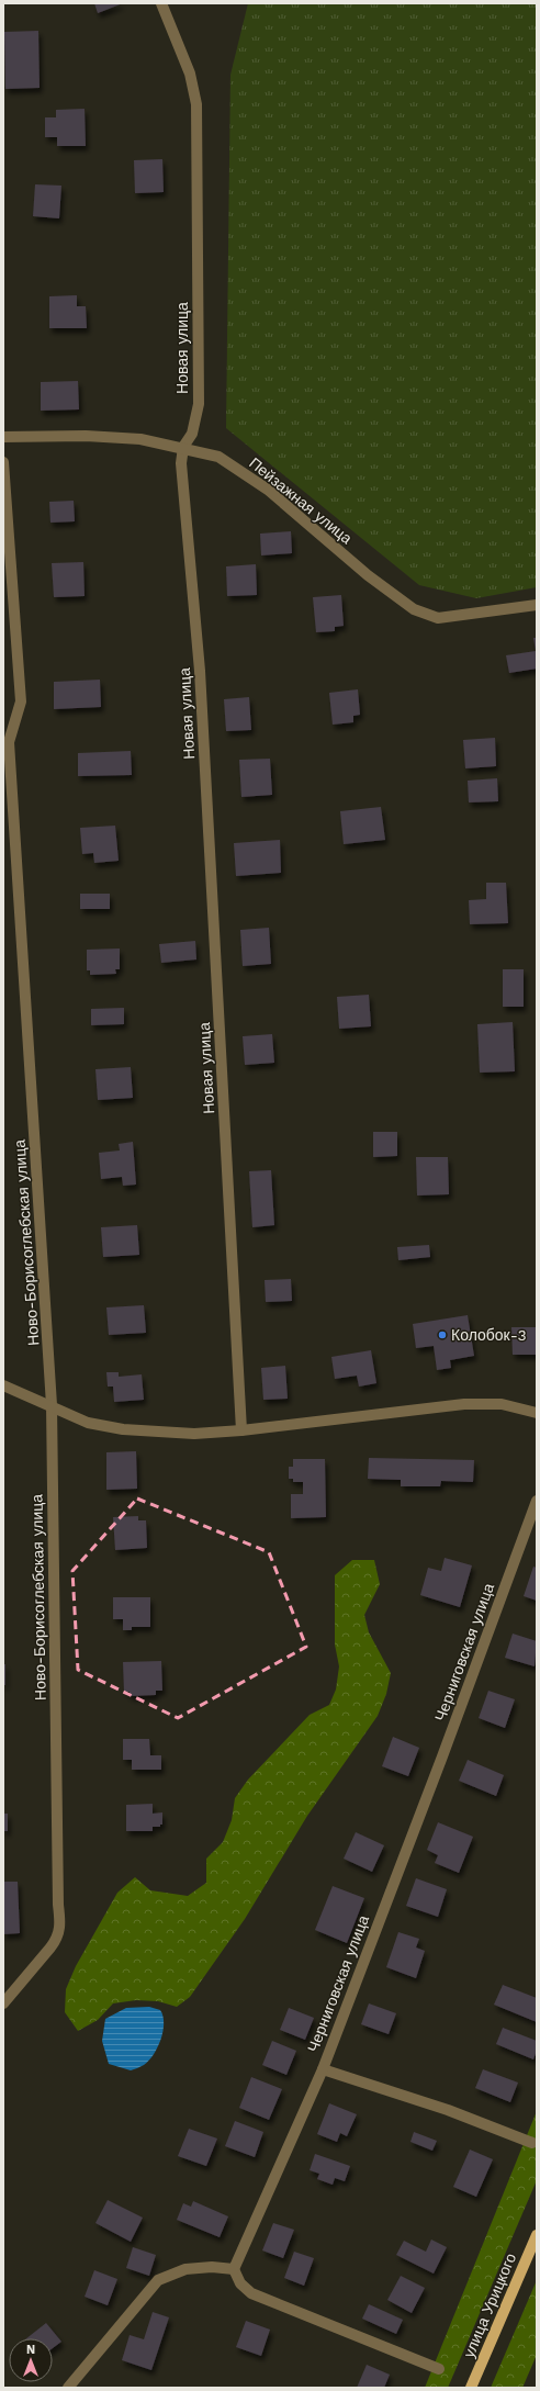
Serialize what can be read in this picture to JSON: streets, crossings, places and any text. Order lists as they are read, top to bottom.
{
  "streets": {
    "main road": ["улица Урицкого"],
    "street": [
      "Новая улица",
      "Пейзажная улица",
      "Ново-Борисоглебская улица",
      "Черниговская улица"
    ]
  },
  "crossings": [
    ["Новая улица", "Пейзажная улица"]
  ],
  "places": ["Колобок-3"],
  "north": "top"
}
